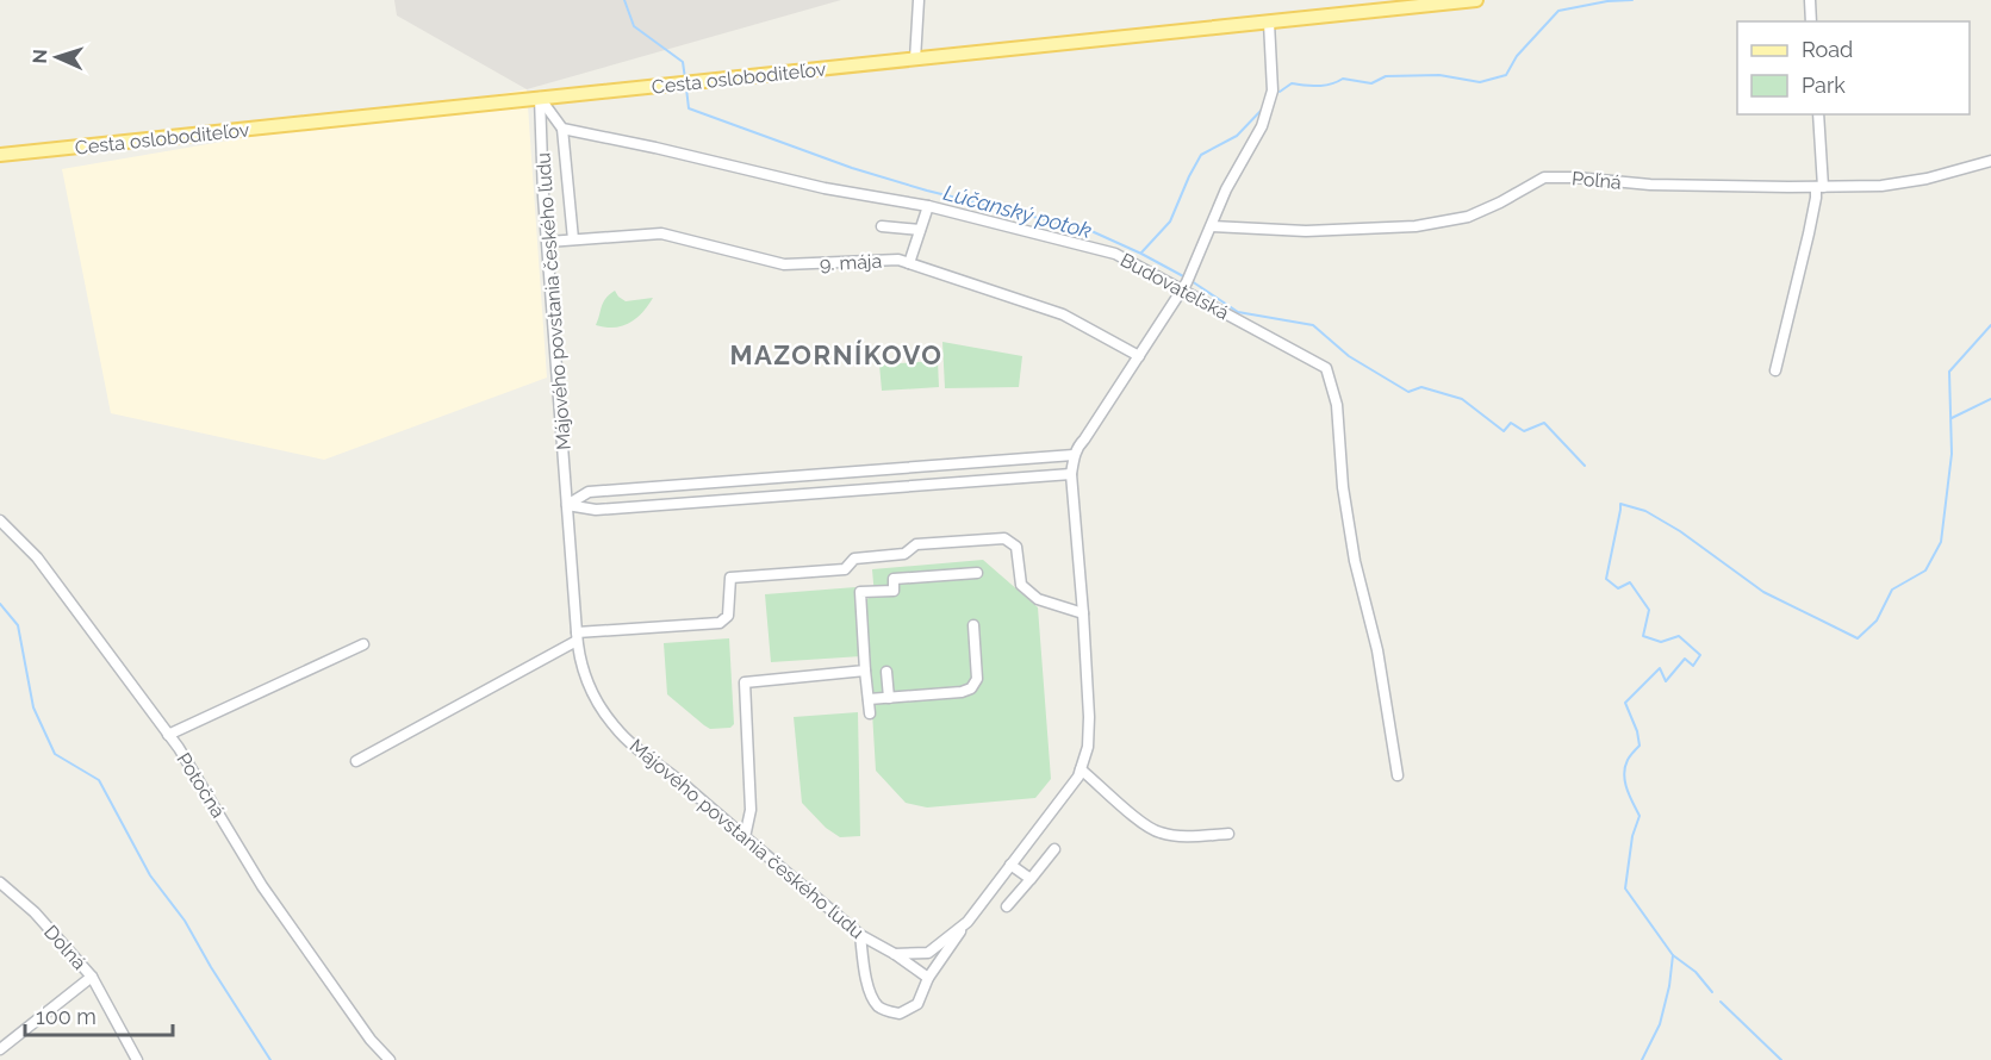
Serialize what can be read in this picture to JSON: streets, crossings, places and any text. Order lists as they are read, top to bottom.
{
  "streets": {
    "main road": ["Cesta osloboditeľov"],
    "street": [
      "Poľná",
      "9. mája",
      "Budovateľská",
      "Májového povstania českého ľudu",
      "Potočná",
      "Dolná"
    ]
  },
  "crossings": [
    ["Cesta osloboditeľov", "Májového povstania českého ľudu"],
    ["9. mája", "Májového povstania českého ľudu"]
  ],
  "districts": ["MAZORNÍKOVO"],
  "water": ["Lúčanský potok"],
  "legend": ["Road", "Park"],
  "scale_bar": "100 m",
  "north": "left"
}
